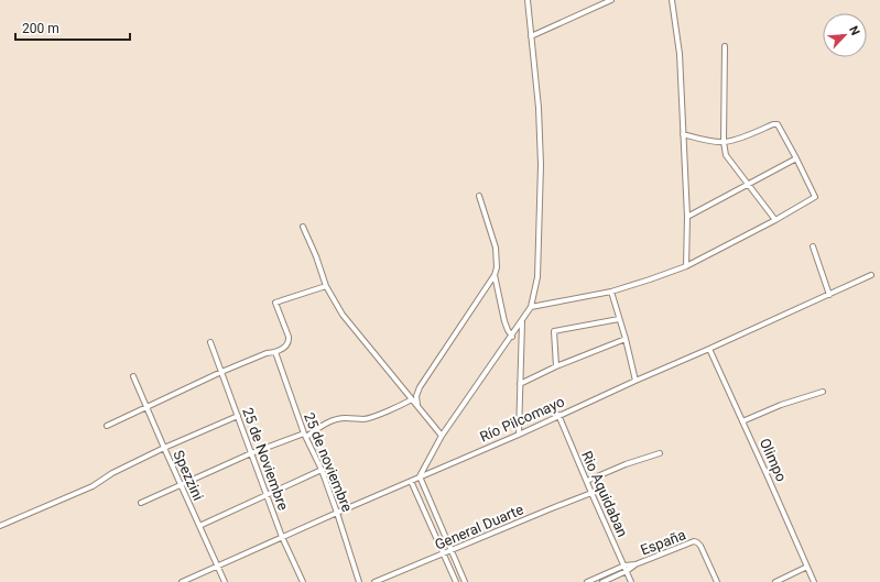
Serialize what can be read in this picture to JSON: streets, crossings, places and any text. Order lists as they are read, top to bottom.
{
  "streets": {
    "street": [
      "Río Pilcomayo",
      "25 de Noviembre",
      "Olimpo",
      "25 de noviembre",
      "Spezzini",
      "Rio Aquidaban",
      "General Duarte",
      "España"
    ]
  },
  "crossings": [
    ["Río Pilcomayo", "25 de Noviembre"],
    ["Río Pilcomayo", "Olimpo"],
    ["Río Pilcomayo", "25 de noviembre"],
    ["Río Pilcomayo", "Spezzini"],
    ["Río Pilcomayo", "Rio Aquidaban"],
    ["Rio Aquidaban", "General Duarte"]
  ],
  "scale_bar": "200 m",
  "north": "top right"
}
